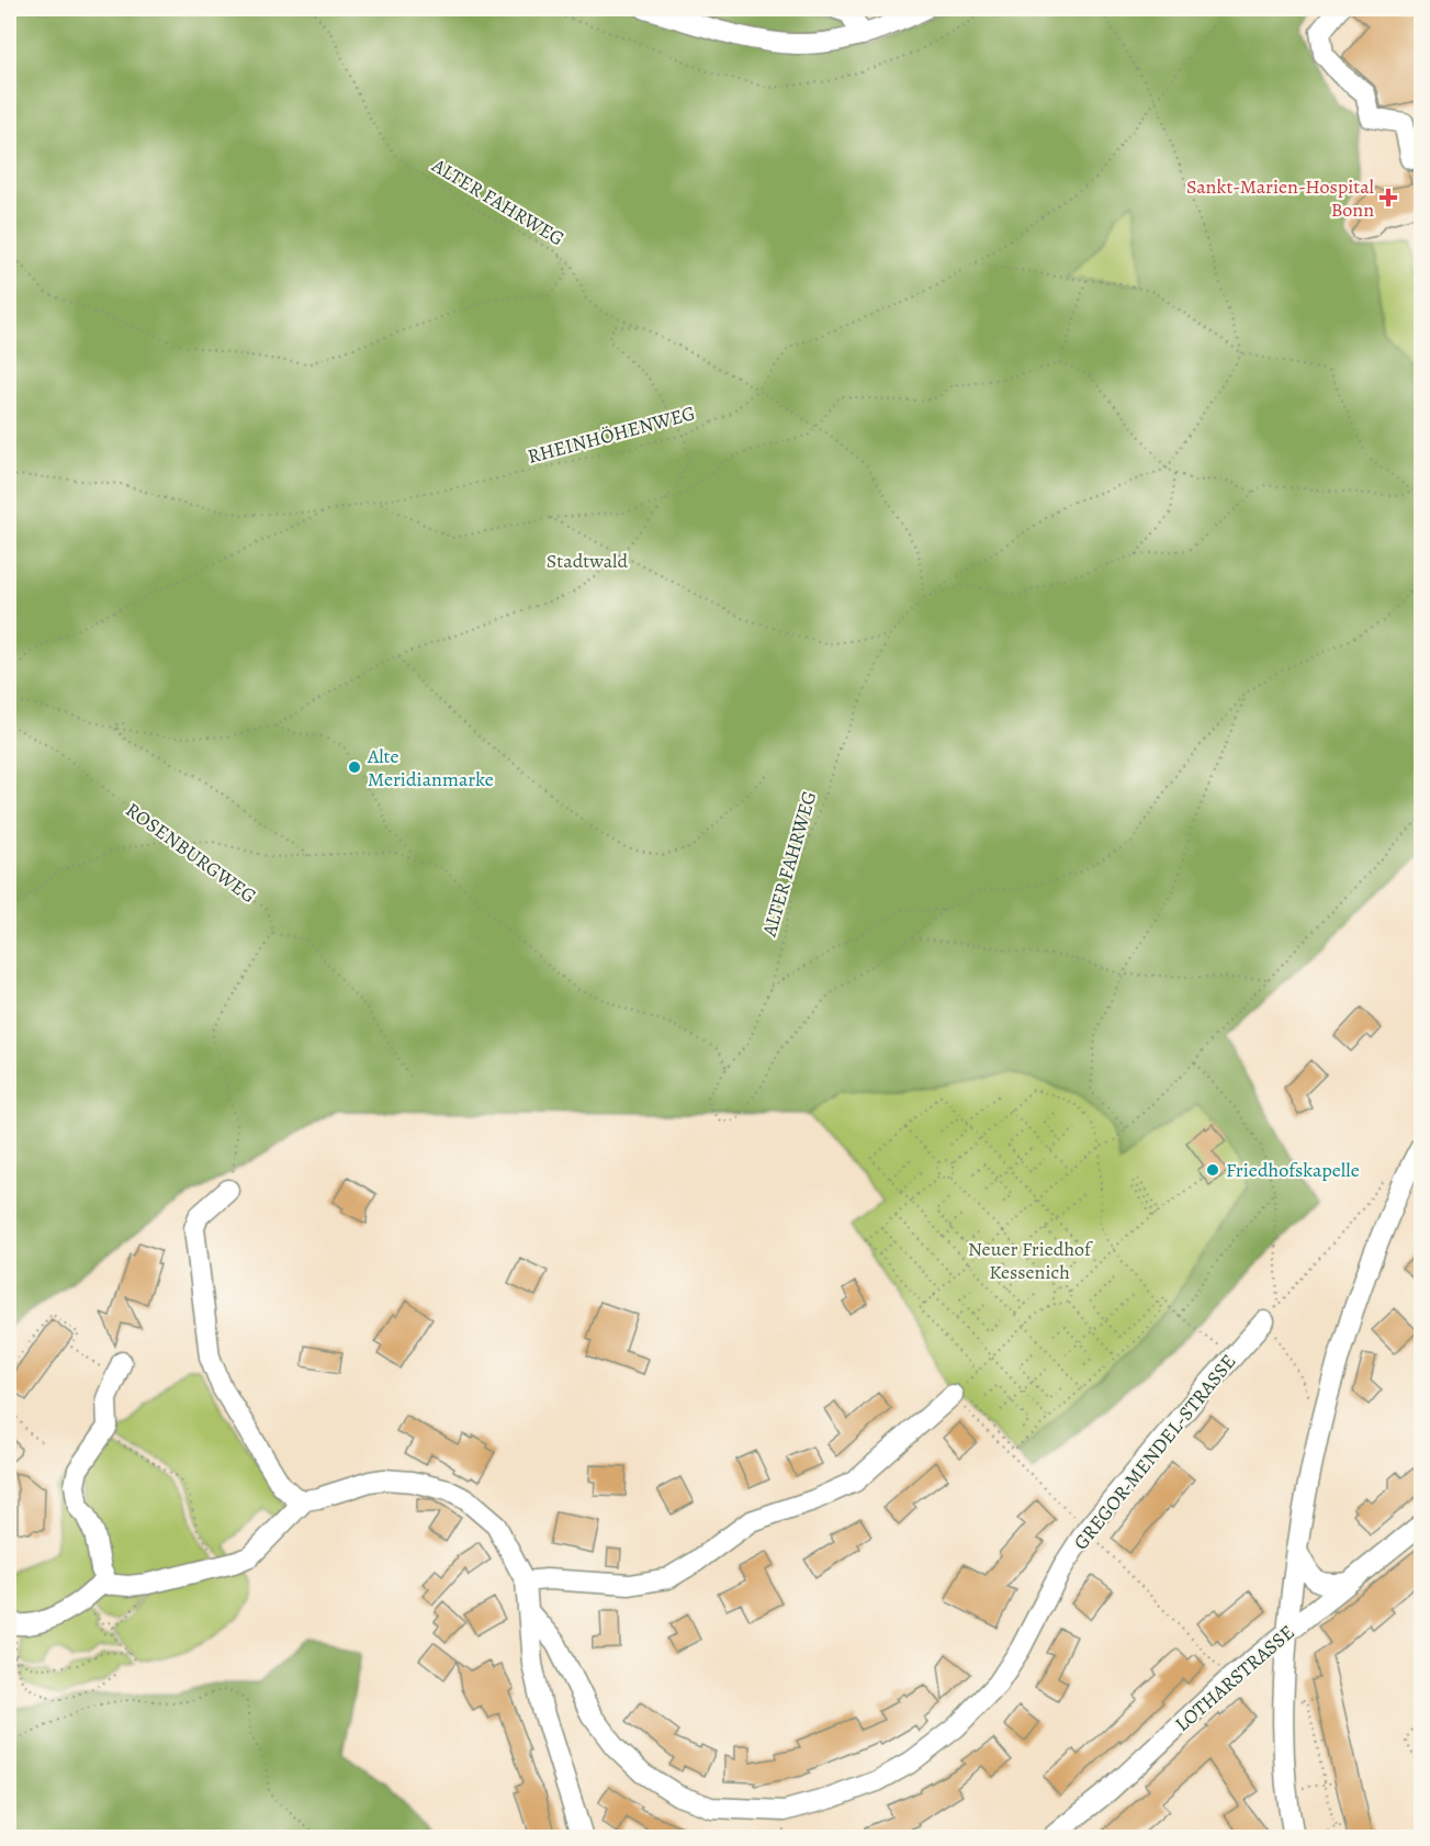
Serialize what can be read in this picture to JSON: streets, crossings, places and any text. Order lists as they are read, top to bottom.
{
  "streets": {
    "street": ["GREGOR-MENDEL-STRASSE", "LOTHARSTRASSE"],
    "path": ["ALTER FAHRWEG", "RHEINHÖHENWEG", "ROSENBURGWEG"]
  },
  "crossings": [
    ["ALTER FAHRWEG", "RHEINHÖHENWEG"]
  ],
  "parks": ["Stadtwald", "Neuer Friedhof Kessenich"],
  "places": {
    "health": ["Sankt-Marien-Hospital Bonn"],
    "other": ["Alte Meridianmarke", "Friedhofskapelle"]
  }
}
